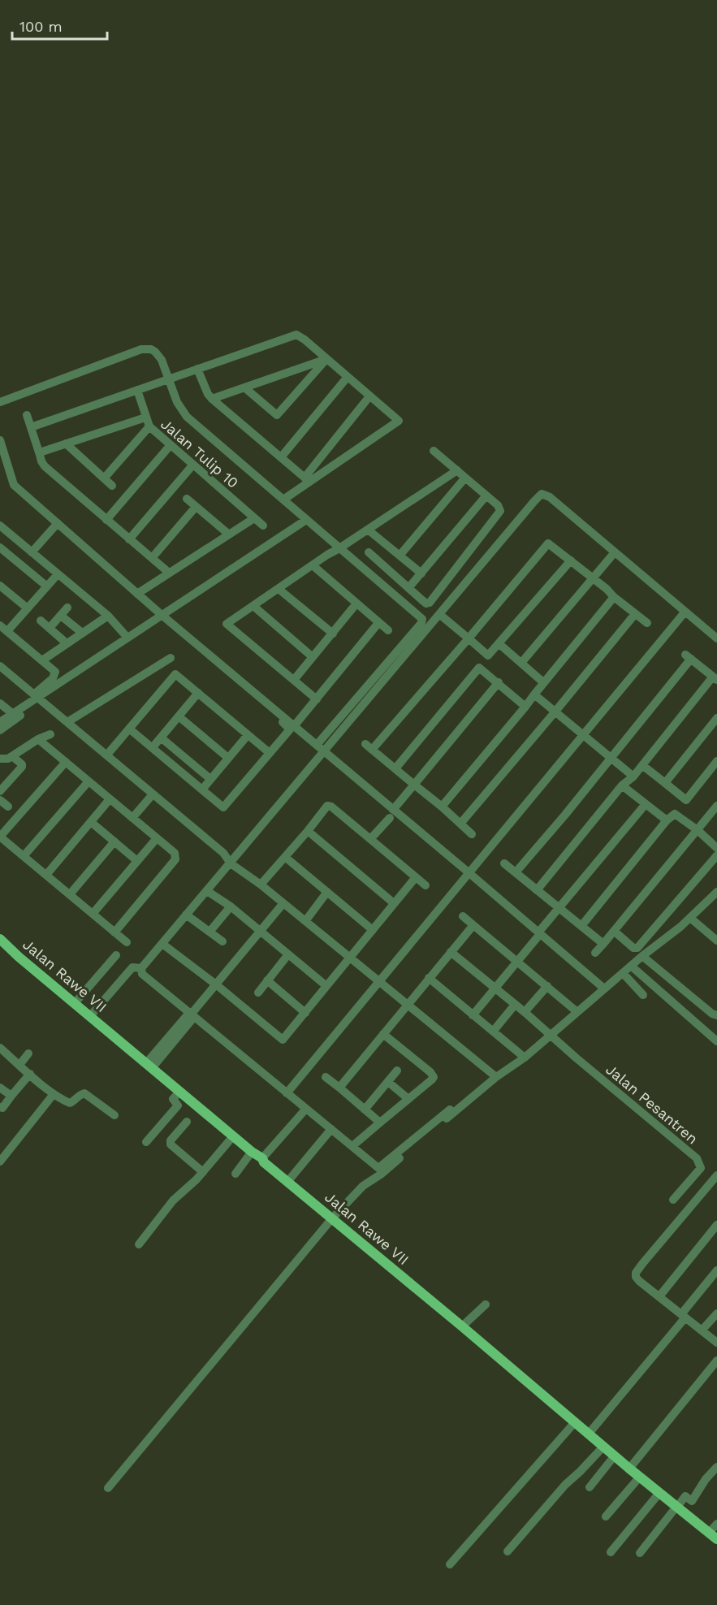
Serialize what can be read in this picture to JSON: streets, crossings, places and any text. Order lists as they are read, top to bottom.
{
  "streets": {
    "main road": ["Jalan Rawe VII"],
    "street": ["Jalan Tulip 10", "Jalan Pesantren"]
  },
  "scale_bar": "100 m"
}
